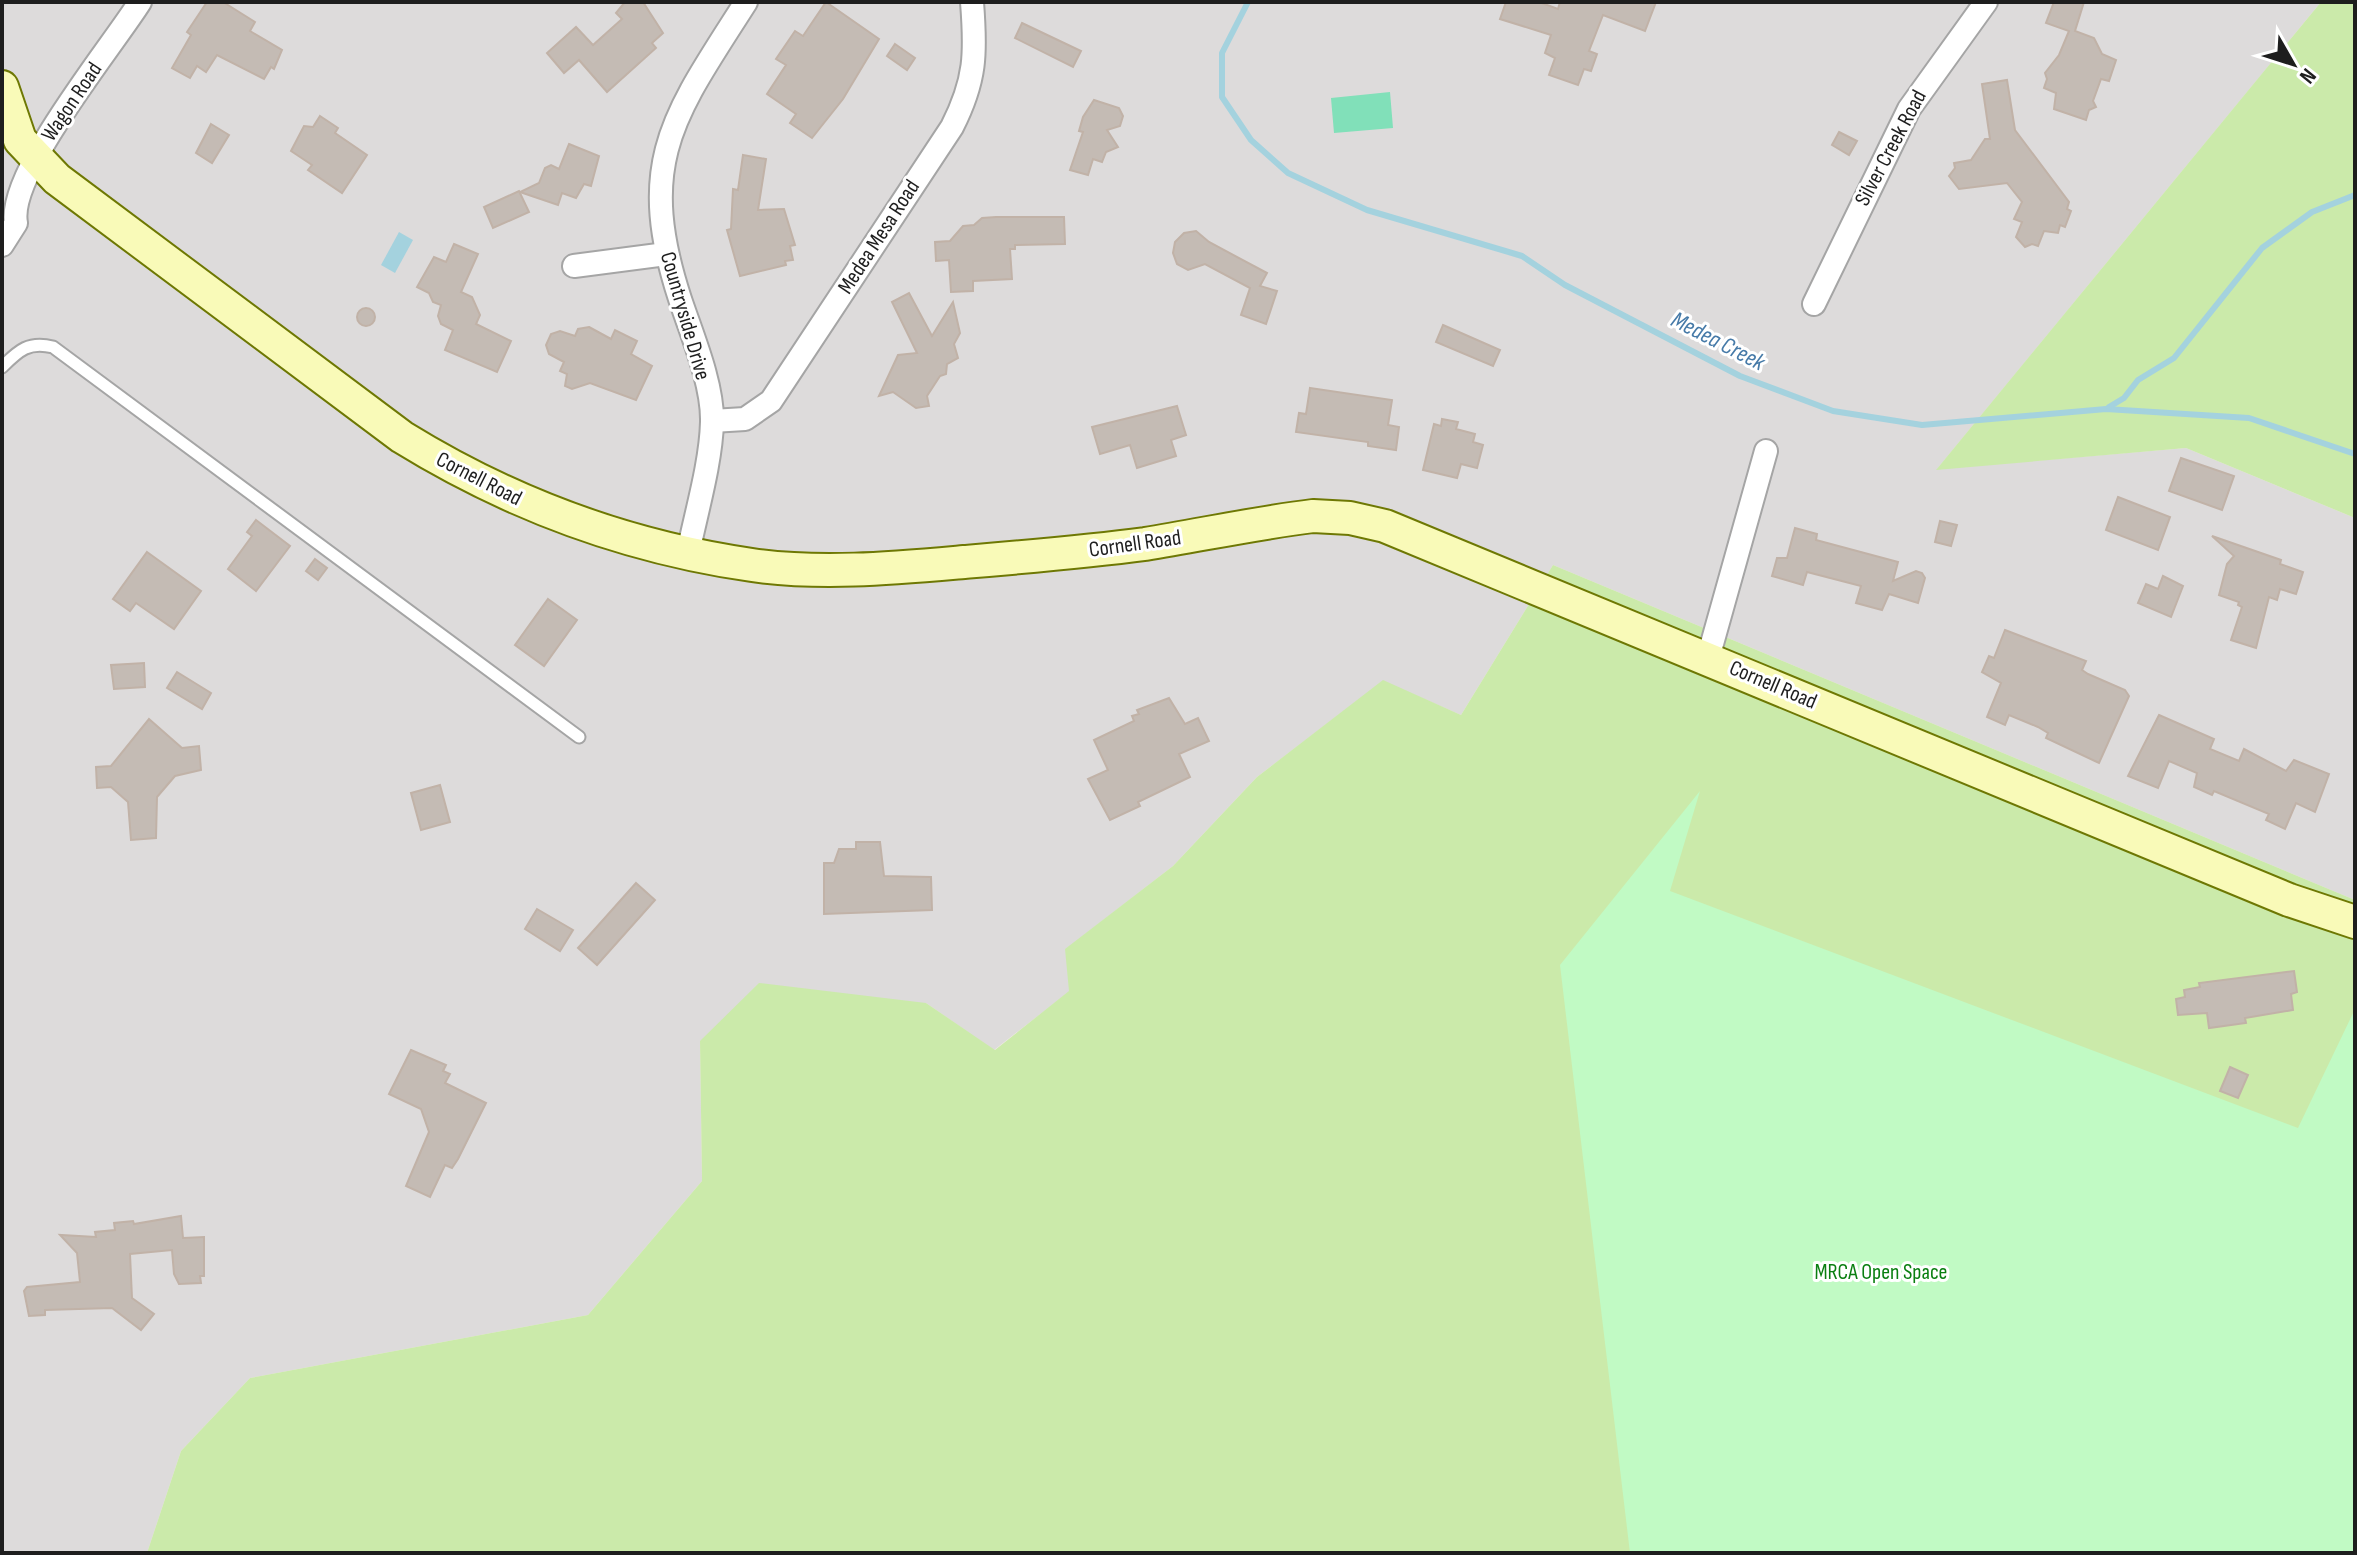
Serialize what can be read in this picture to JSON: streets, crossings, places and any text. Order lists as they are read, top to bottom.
{
  "streets": {
    "main road": ["Cornell Road"],
    "street": [
      "Wagon Road",
      "Silver Creek Road",
      "Medea Mesa Road",
      "Countryside Drive"
    ]
  },
  "crossings": [
    ["Wagon Road", "Cornell Road"],
    ["Medea Mesa Road", "Countryside Drive"],
    ["Countryside Drive", "Cornell Road"]
  ],
  "water": ["Medea Creek"],
  "parks": ["MRCA Open Space"],
  "north": "bottom right"
}
